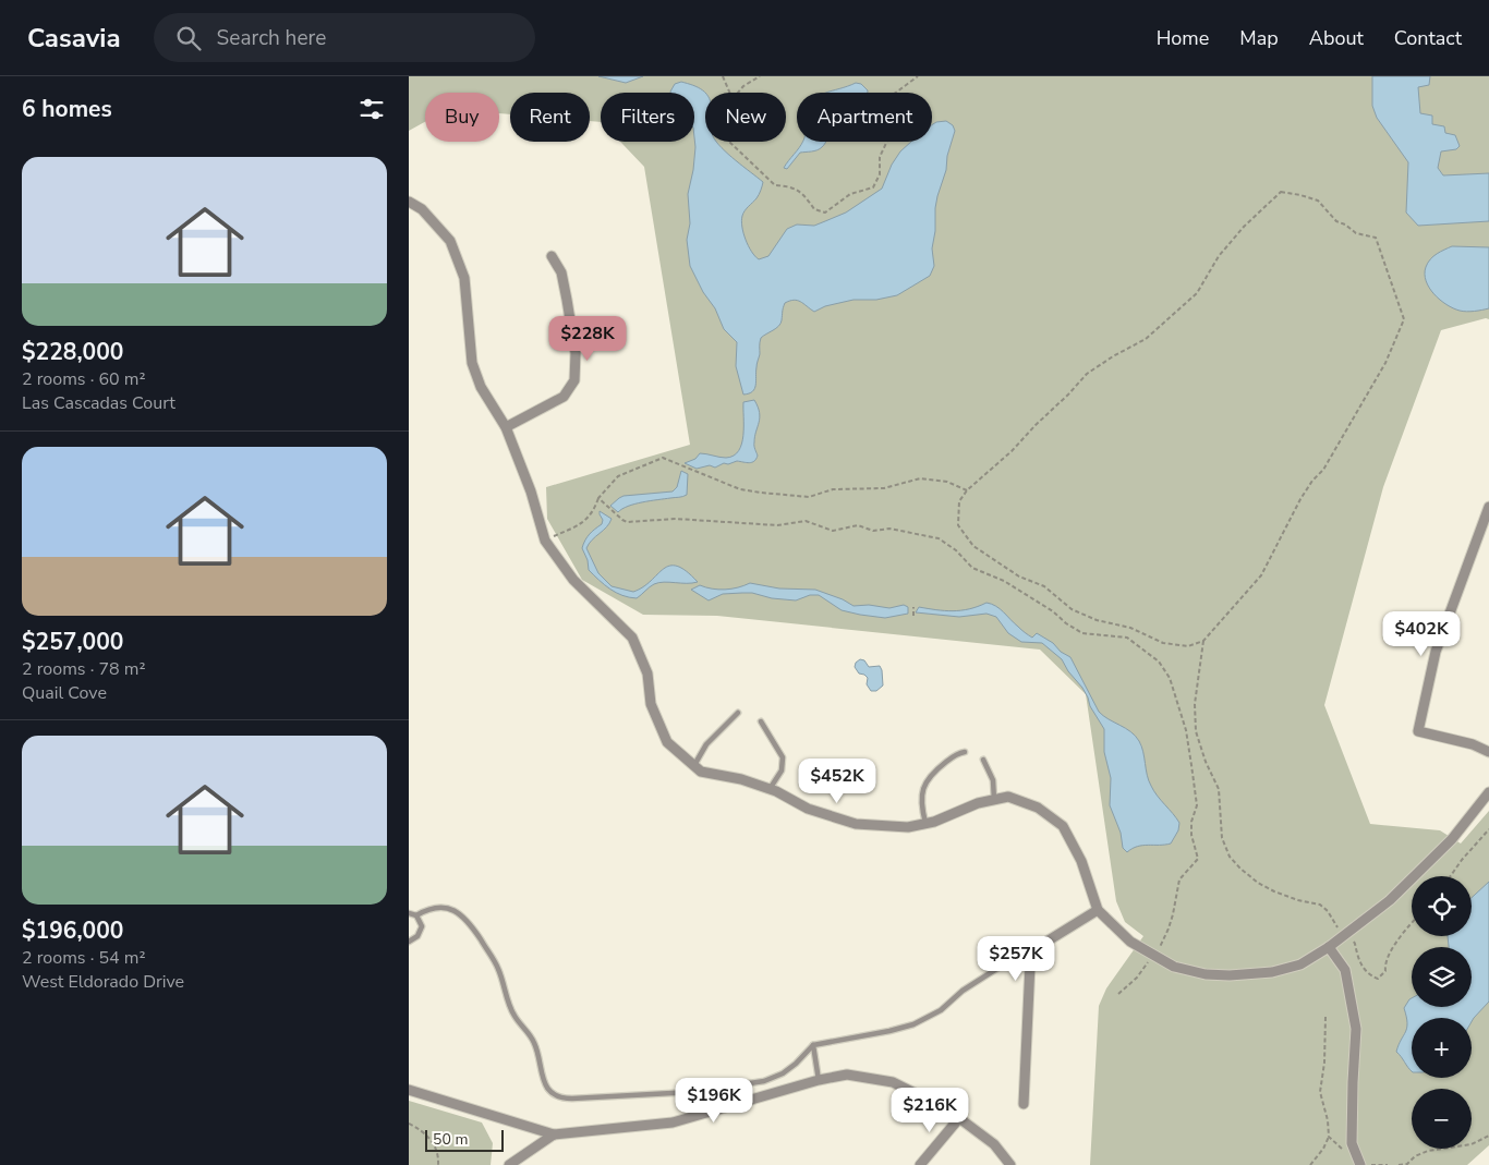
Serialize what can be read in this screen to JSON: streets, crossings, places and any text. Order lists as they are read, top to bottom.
{
  "scale_bar": "50 m",
  "page": {
    "header": "Casavia",
    "search": "Search here",
    "nav": [
      "Home",
      "Map",
      "About",
      "Contact"
    ],
    "heading": "6 homes",
    "chip": [
      "Buy",
      "Rent",
      "Filters",
      "New",
      "Apartment"
    ],
    "list": [
      {
        "name": "$228,000",
        "note": "2 rooms · 60 m² · Las Cascadas Court"
      },
      {
        "name": "$257,000",
        "note": "2 rooms · 78 m² · Quail Cove"
      },
      {
        "name": "$196,000",
        "note": "2 rooms · 54 m² · West Eldorado Drive"
      }
    ],
    "price": [
      "$228K",
      "$402K",
      "$452K",
      "$257K",
      "$196K",
      "$216K"
    ],
    "map_buttons": ["+", "−"],
    "scale": "50 m"
  }
}
